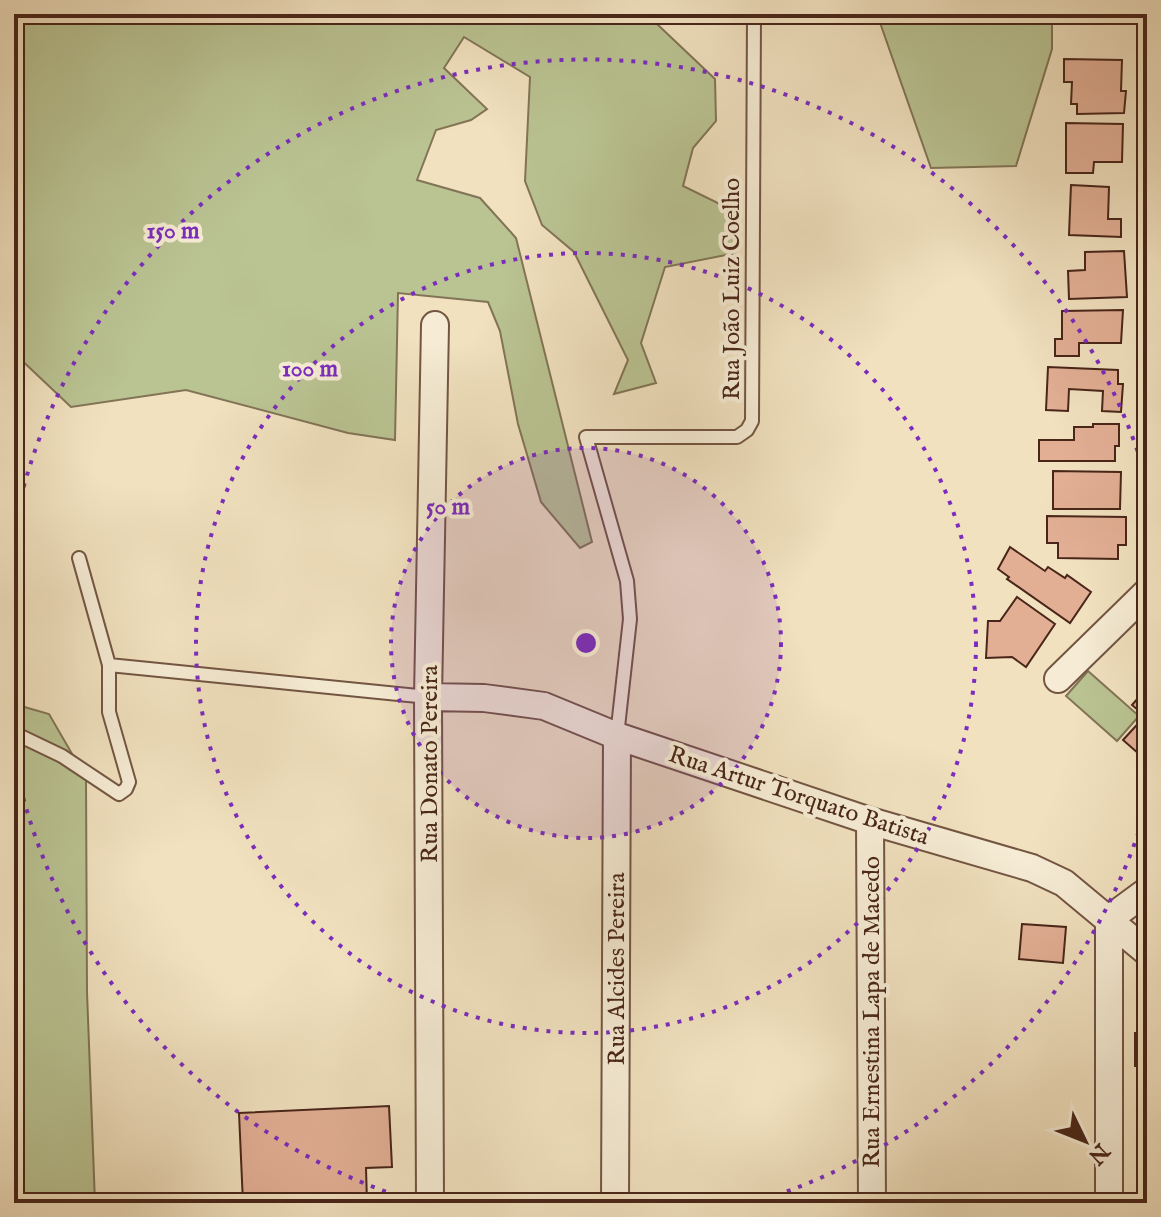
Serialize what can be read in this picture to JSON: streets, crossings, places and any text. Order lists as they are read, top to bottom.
{
  "streets": {
    "street": [
      "Rua Donato Pereira",
      "Rua Artur Torquato Batista",
      "Rua Alcides Pereira",
      "Rua Ernestina Lapa de Macedo"
    ],
    "lane": ["Rua João Luiz Coelho"]
  },
  "crossings": [
    ["Rua João Luiz Coelho", "Rua Artur Torquato Batista"],
    ["Rua João Luiz Coelho", "Rua Alcides Pereira"],
    ["Rua Donato Pereira", "Rua Artur Torquato Batista"],
    ["Rua Artur Torquato Batista", "Rua Alcides Pereira"],
    ["Rua Artur Torquato Batista", "Rua Ernestina Lapa de Macedo"]
  ],
  "north": "bottom right",
  "rings": ["150 m", "100 m", "50 m"]
}
